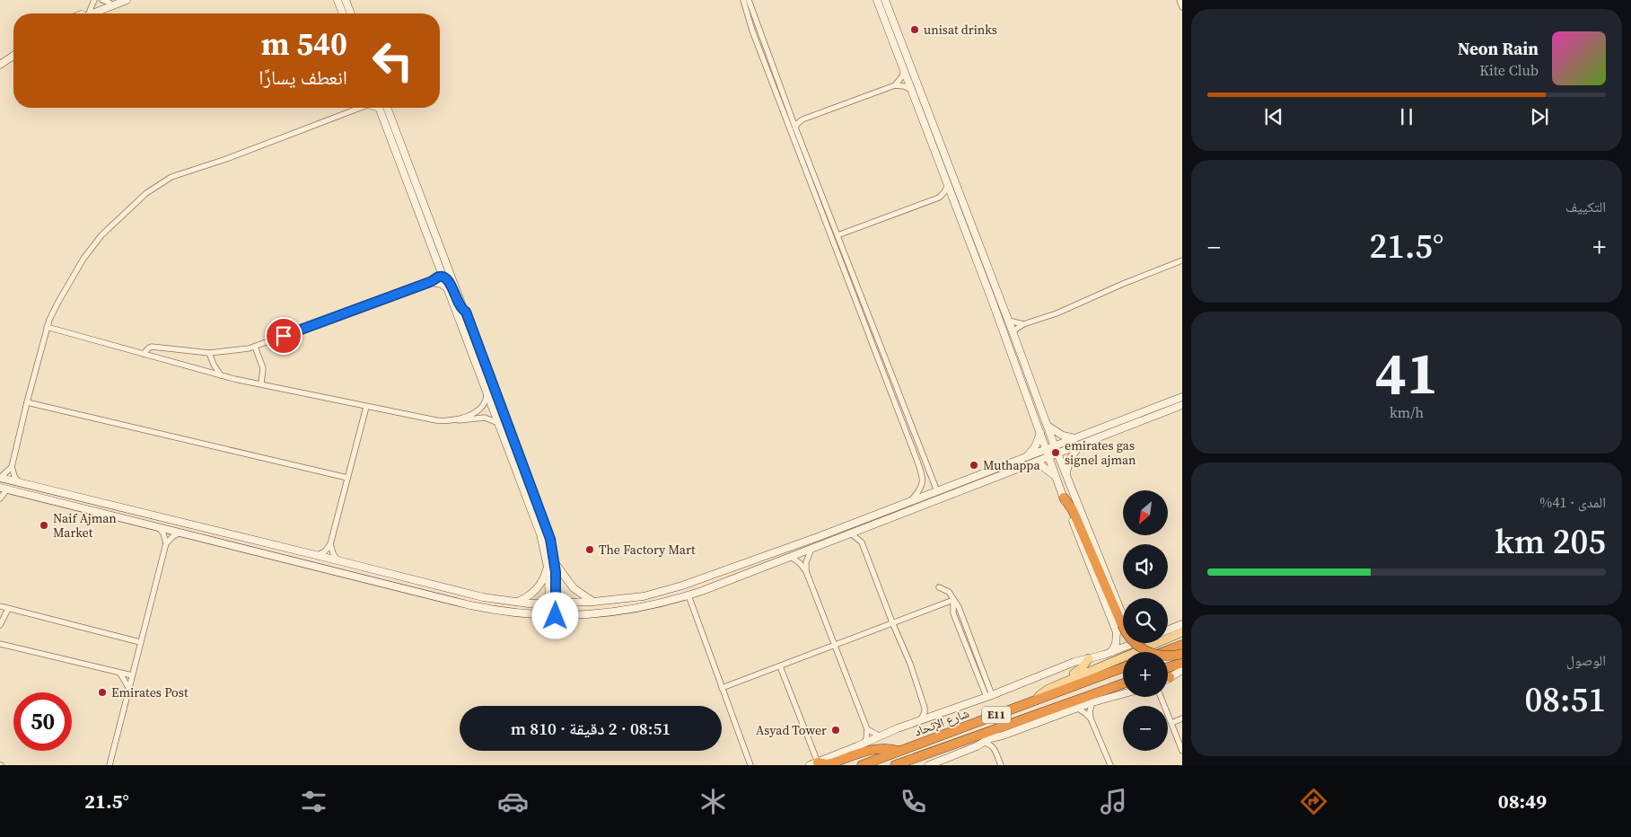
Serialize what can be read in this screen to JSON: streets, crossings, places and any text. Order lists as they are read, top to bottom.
{
  "streets": {
    "highway": ["E11", "شارع الإتحاد"]
  },
  "places": [
    "unisat drinks",
    "emirates gas signel ajman",
    "Muthappa",
    "Naif Ajman Market",
    "The Factory Mart",
    "Emirates Post",
    "Asyad Tower"
  ],
  "north": "bottom left",
  "page": {
    "turn": ["540 m", "انعطف يسارًا"],
    "song": ["Neon Rain", "Kite Club"],
    "tile": [
      "التكييف",
      ["41", "km/h"],
      ["المدى · 41%", "205 km"],
      ["الوصول", "08:51"]
    ],
    "heat": ["−", "21.5°", "+"],
    "map_buttons": ["+", "−"],
    "limit": "50",
    "trip": "08:51 · 2 دقيقة · 810 m",
    "tabs": ["08:49", "21.5°"]
  }
}
